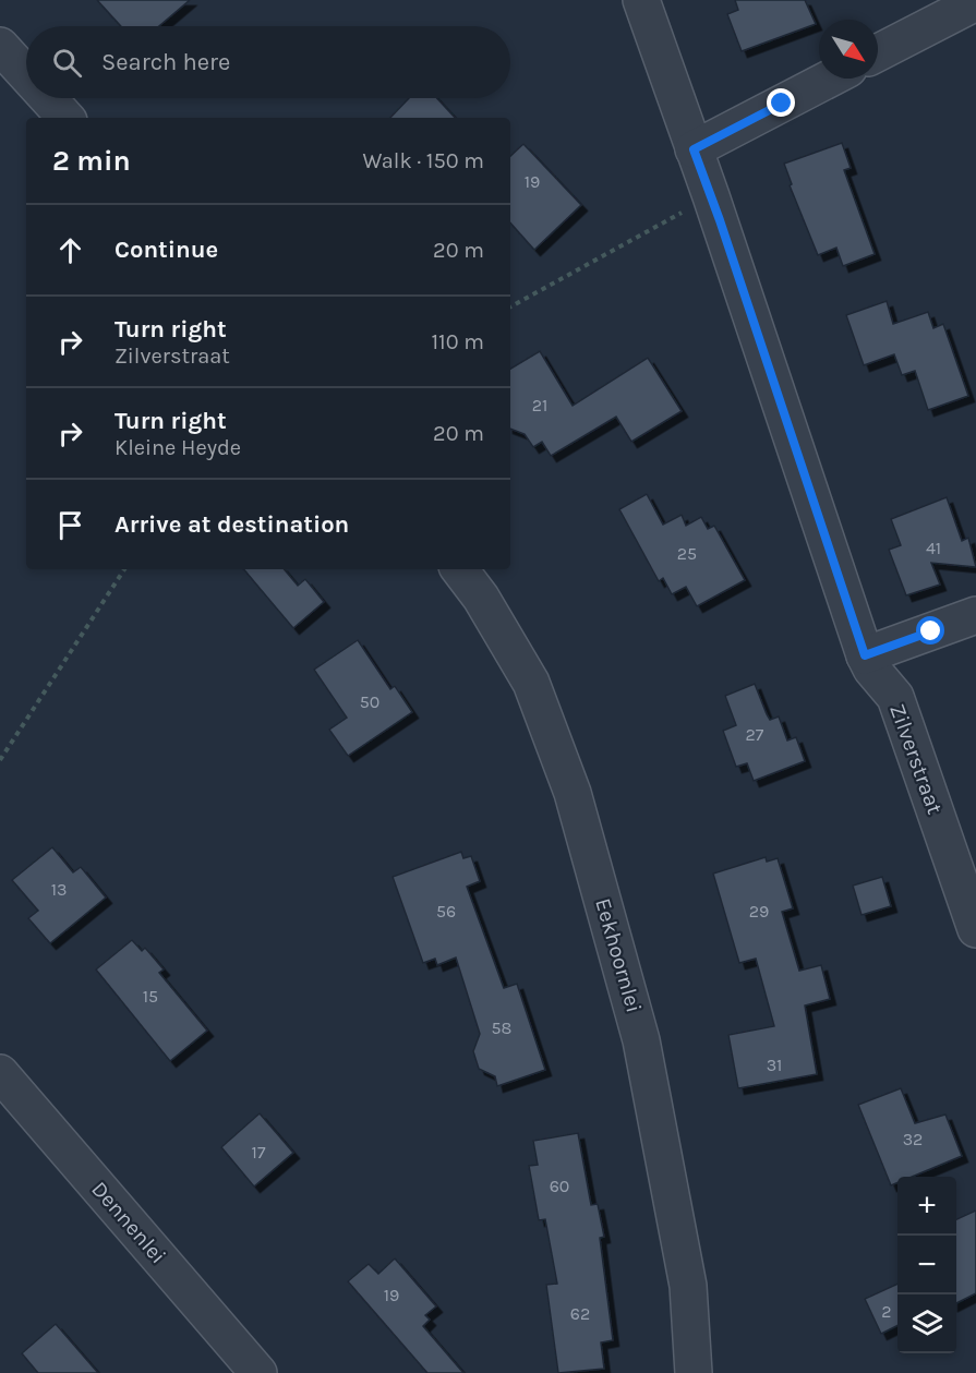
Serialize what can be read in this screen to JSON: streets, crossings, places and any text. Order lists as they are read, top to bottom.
{
  "streets": {
    "street": ["Zilverstraat", "Eekhoornlei", "Dennenlei"]
  },
  "house_numbers": [
    "19",
    "21",
    "41",
    "25",
    "50",
    "27",
    "13",
    "56",
    "29",
    "15",
    "58",
    "31",
    "32",
    "17",
    "60",
    "19",
    "2",
    "62"
  ],
  "north": "bottom right",
  "page": {
    "search": "Search here",
    "heading": ["2 min", "Walk · 150 m"],
    "list": [
      ["Continue", "20 m"],
      ["Turn right", "Zilverstraat", "110 m"],
      ["Turn right", "Kleine Heyde", "20 m"],
      "Arrive at destination"
    ],
    "map_buttons": ["+", "−"]
  }
}
